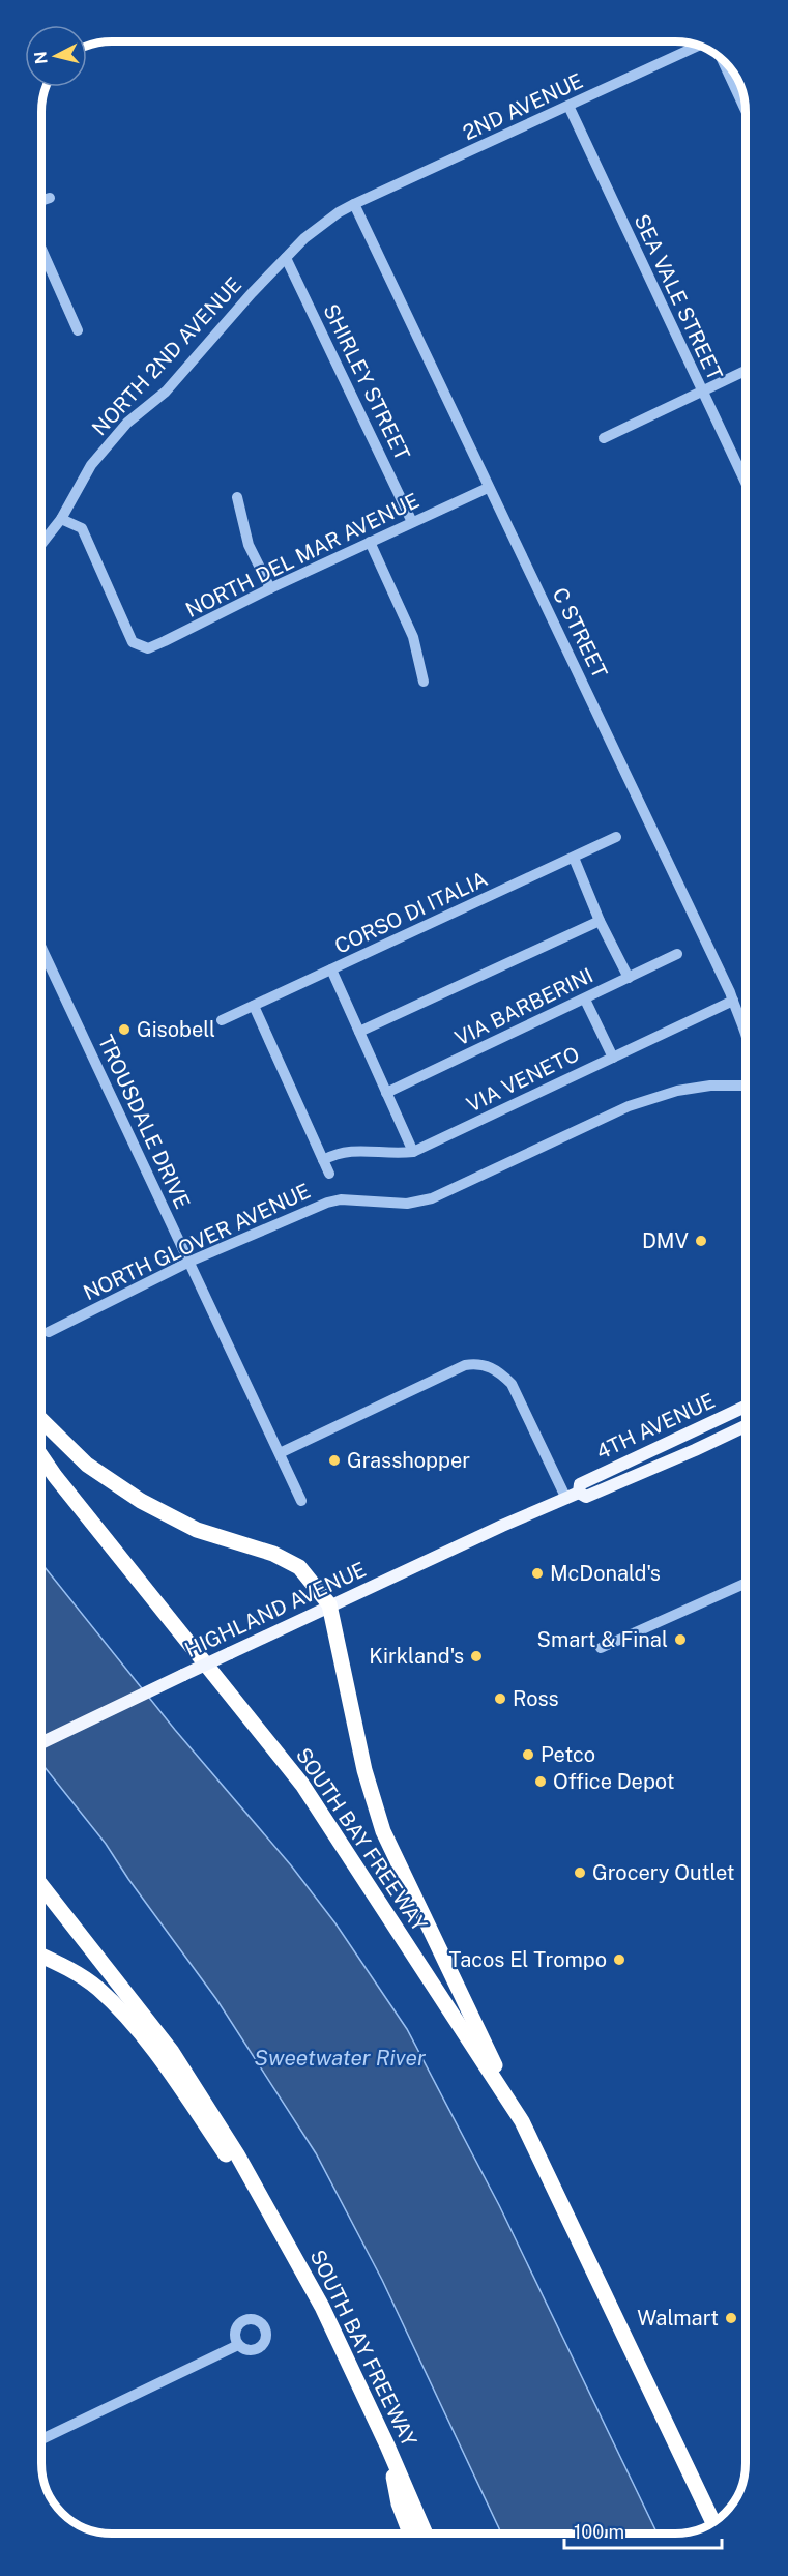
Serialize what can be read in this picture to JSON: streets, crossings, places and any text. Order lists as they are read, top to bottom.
{
  "streets": {
    "highway": ["SOUTH BAY FREEWAY"],
    "main road": ["4TH AVENUE", "HIGHLAND AVENUE"],
    "street": [
      "2ND AVENUE",
      "SEA VALE STREET",
      "NORTH 2ND AVENUE",
      "SHIRLEY STREET",
      "NORTH DEL MAR AVENUE",
      "C STREET",
      "CORSO DI ITALIA",
      "VIA BARBERINI",
      "VIA VENETO",
      "TROUSDALE DRIVE",
      "NORTH GLOVER AVENUE"
    ]
  },
  "crossings": [
    ["2ND AVENUE", "SEA VALE STREET"],
    ["2ND AVENUE", "NORTH 2ND AVENUE"],
    ["2ND AVENUE", "C STREET"],
    ["NORTH 2ND AVENUE", "SHIRLEY STREET"],
    ["NORTH 2ND AVENUE", "NORTH DEL MAR AVENUE"],
    ["NORTH 2ND AVENUE", "C STREET"],
    ["SHIRLEY STREET", "NORTH DEL MAR AVENUE"],
    ["NORTH DEL MAR AVENUE", "C STREET"],
    ["C STREET", "VIA VENETO"],
    ["TROUSDALE DRIVE", "NORTH GLOVER AVENUE"],
    ["4TH AVENUE", "HIGHLAND AVENUE"]
  ],
  "water": ["Sweetwater River"],
  "places": [
    "Gisobell",
    "DMV",
    "Grasshopper",
    "McDonald's",
    "Smart & Final",
    "Kirkland's",
    "Ross",
    "Petco",
    "Office Depot",
    "Grocery Outlet",
    "Tacos El Trompo",
    "Walmart"
  ],
  "scale_bar": "100 m",
  "north": "left"
}
